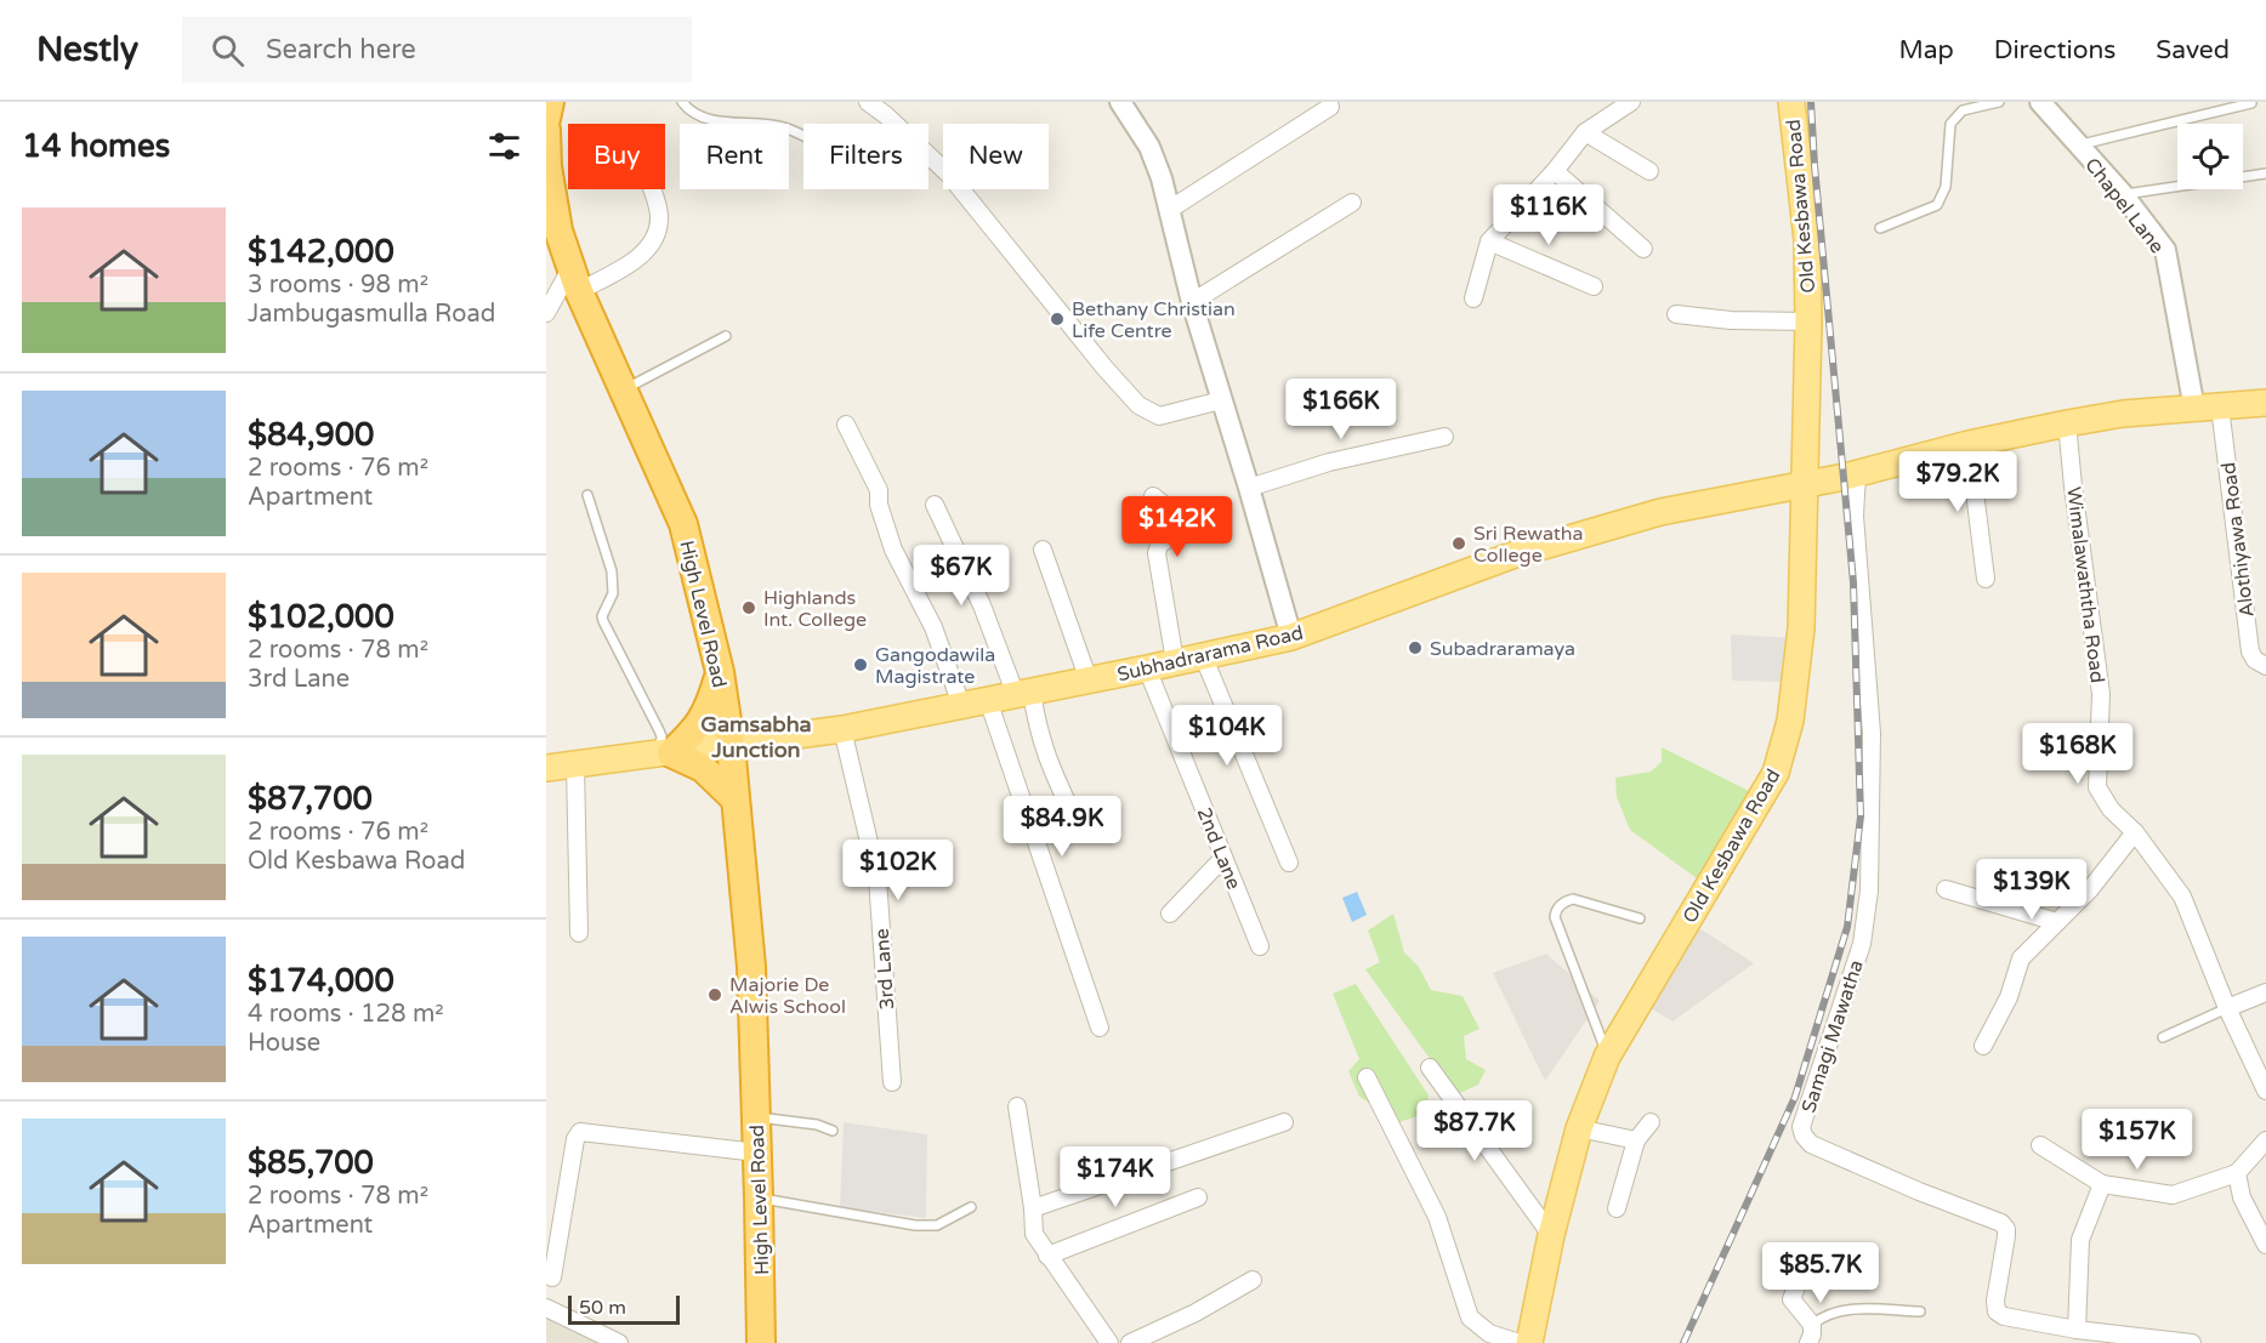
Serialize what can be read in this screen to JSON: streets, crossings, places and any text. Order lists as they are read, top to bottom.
{
  "streets": {
    "highway": ["High Level Road"],
    "main road": ["Old Kesbawa Road", "Subhadrarama Road"],
    "street": [
      "Chapel Lane",
      "Alothiyawa Road",
      "Wimalawaththa Road",
      "2nd Lane",
      "3rd Lane",
      "Samagi Mawatha"
    ]
  },
  "crossings": [
    ["Chapel Lane", "Alothiyawa Road"],
    ["Chapel Lane", "Subhadrarama Road"],
    ["Old Kesbawa Road", "Subhadrarama Road"],
    ["Alothiyawa Road", "Subhadrarama Road"],
    ["Wimalawaththa Road", "Subhadrarama Road"],
    ["High Level Road", "Subhadrarama Road"],
    ["Subhadrarama Road", "2nd Lane"],
    ["Subhadrarama Road", "3rd Lane"],
    ["Subhadrarama Road", "Samagi Mawatha"]
  ],
  "districts": ["Gamsabha Junction"],
  "places": [
    "Bethany Christian Life Centre",
    "Sri Rewatha College",
    "Highlands Int. College",
    "Subadraramaya",
    "Gangodawila Magistrate",
    "Majorie De Alwis School"
  ],
  "scale_bar": "50 m",
  "page": {
    "header": "Nestly",
    "search": "Search here",
    "nav": ["Map", "Directions", "Saved"],
    "heading": "14 homes",
    "chip": [
      "Buy",
      "Rent",
      "Filters",
      "New"
    ],
    "price": [
      "$116K",
      "$166K",
      "$79.2K",
      "$142K",
      "$67K",
      "$104K",
      "$168K",
      "$84.9K",
      "$102K",
      "$139K",
      "$87.7K",
      "$157K",
      "$174K",
      "$85.7K"
    ],
    "list": [
      {
        "name": "$142,000",
        "note": "3 rooms · 98 m² · Jambugasmulla Road"
      },
      {
        "name": "$84,900",
        "note": "2 rooms · 76 m² · Apartment"
      },
      {
        "name": "$102,000",
        "note": "2 rooms · 78 m² · 3rd Lane"
      },
      {
        "name": "$87,700",
        "note": "2 rooms · 76 m² · Old Kesbawa Road"
      },
      {
        "name": "$174,000",
        "note": "4 rooms · 128 m² · House"
      },
      {
        "name": "$85,700",
        "note": "2 rooms · 78 m² · Apartment"
      }
    ],
    "scale": "50 m"
  }
}
